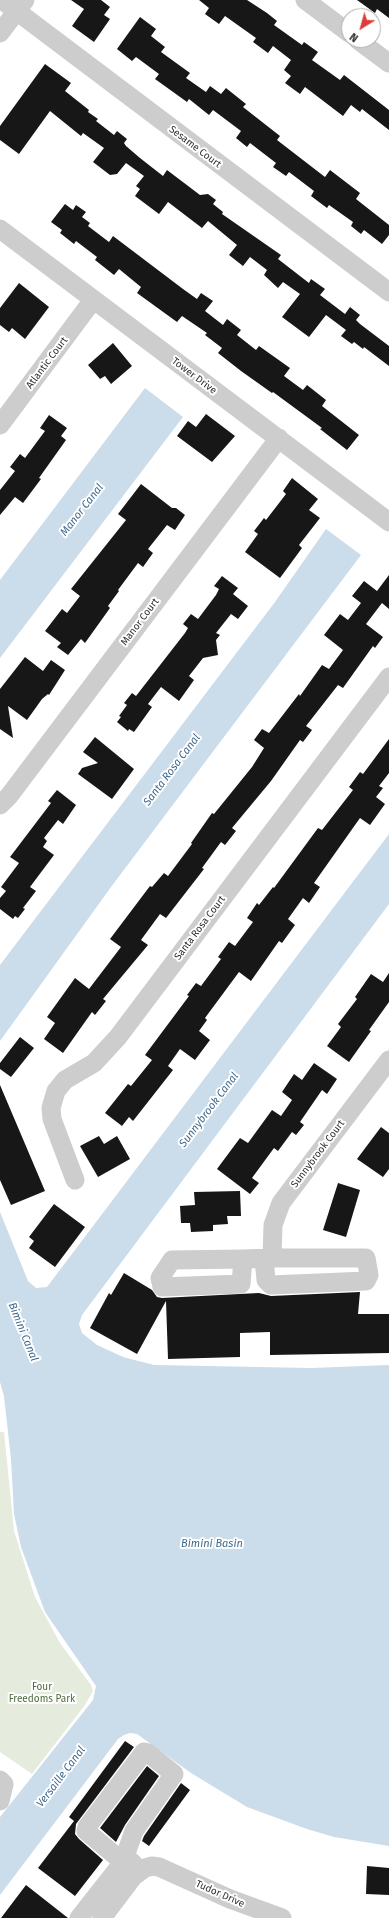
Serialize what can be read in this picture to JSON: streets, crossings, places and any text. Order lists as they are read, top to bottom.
{
  "streets": {
    "street": [
      "Sesame Court",
      "Atlantic Court",
      "Tower Drive",
      "Manor Court",
      "Santa Rosa Court",
      "Sunnybrook Court",
      "Tudor Drive"
    ]
  },
  "crossings": [
    ["Atlantic Court", "Tower Drive"],
    ["Tower Drive", "Manor Court"]
  ],
  "water": [
    "Manor Canal",
    "Santa Rosa Canal",
    "Sunnybrook Canal",
    "Bimini Canal",
    "Bimini Basin",
    "Versaille Canal"
  ],
  "parks": ["Four Freedoms Park"],
  "north": "bottom left"
}
